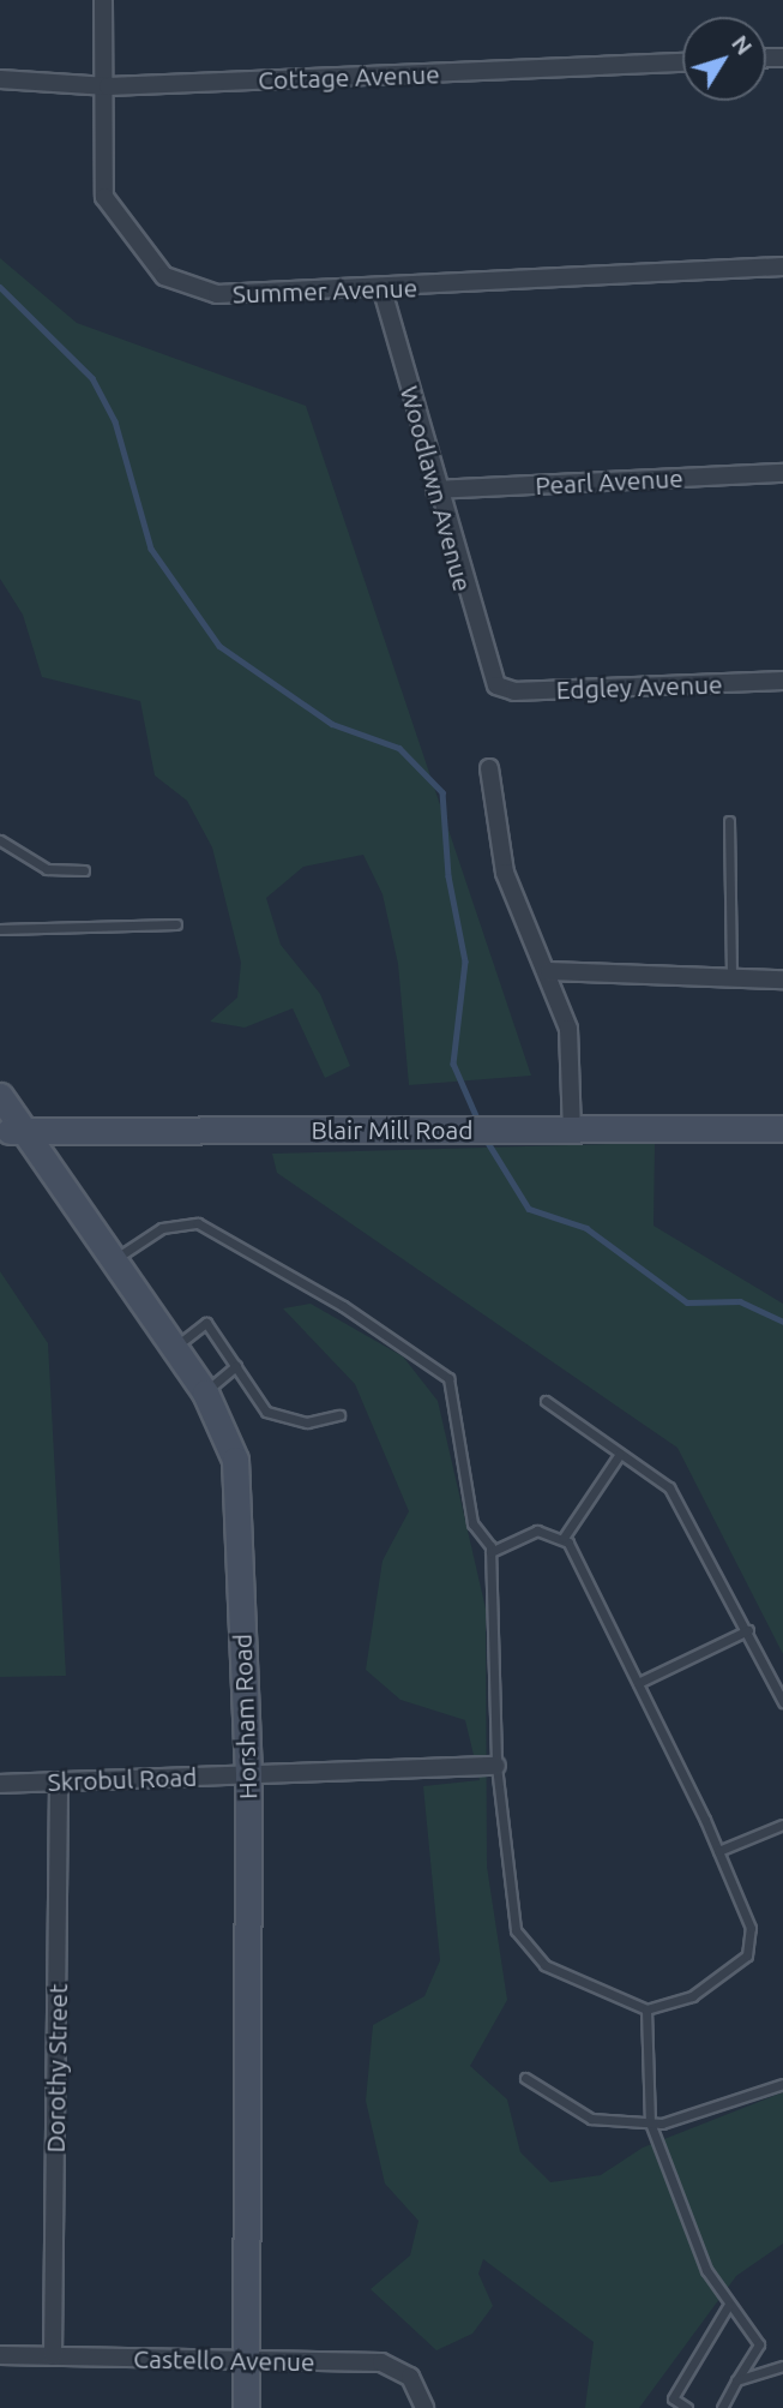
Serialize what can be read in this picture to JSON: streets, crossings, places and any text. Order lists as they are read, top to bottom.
{
  "streets": {
    "street": [
      "Cottage Avenue",
      "Summer Avenue",
      "Pearl Avenue",
      "Woodlawn Avenue",
      "Edgley Avenue",
      "Blair Mill Road",
      "Horsham Road",
      "Skrobul Road",
      "Dorothy Street",
      "Castello Avenue"
    ]
  },
  "crossings": [
    ["Cottage Avenue", "Summer Avenue"],
    ["Summer Avenue", "Woodlawn Avenue"],
    ["Pearl Avenue", "Woodlawn Avenue"],
    ["Woodlawn Avenue", "Edgley Avenue"],
    ["Blair Mill Road", "Horsham Road"],
    ["Horsham Road", "Skrobul Road"],
    ["Horsham Road", "Castello Avenue"],
    ["Skrobul Road", "Dorothy Street"],
    ["Dorothy Street", "Castello Avenue"]
  ],
  "north": "top right"
}
